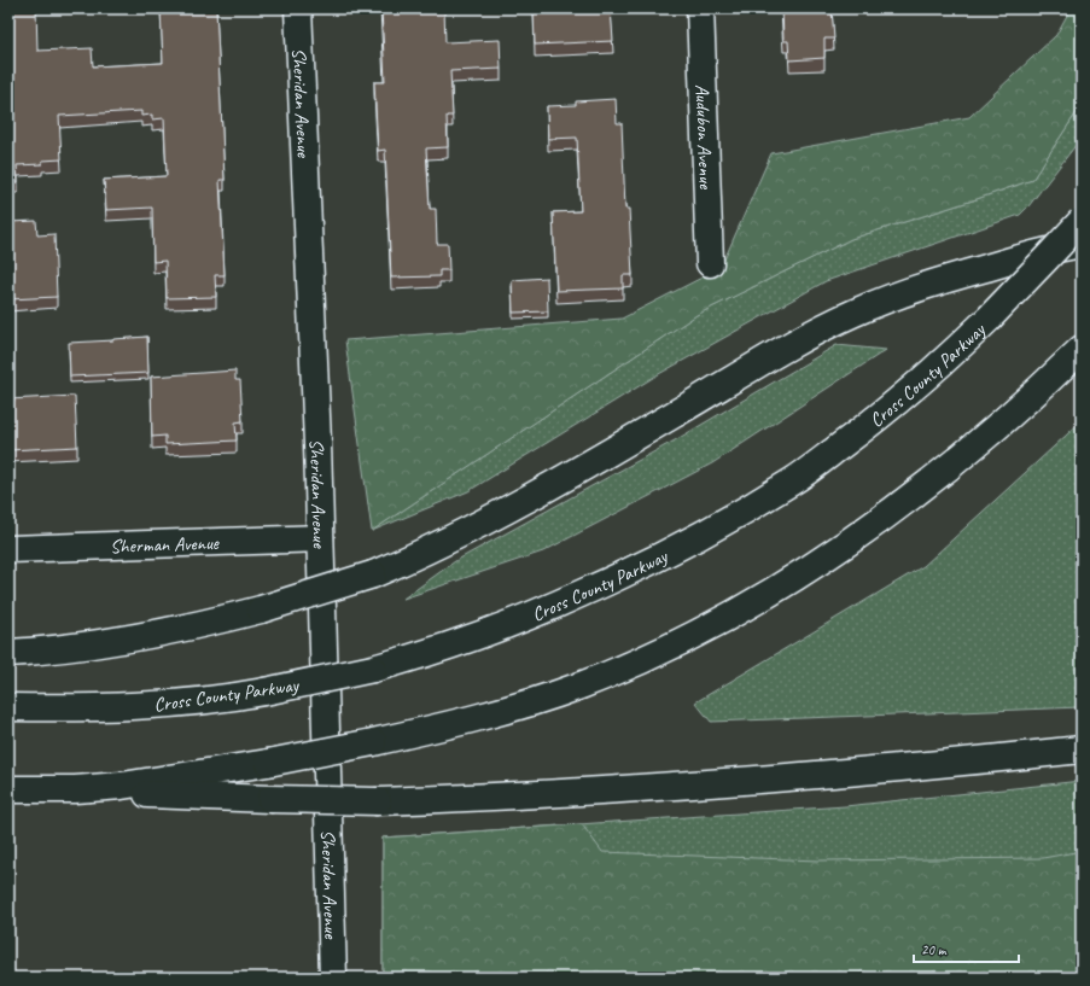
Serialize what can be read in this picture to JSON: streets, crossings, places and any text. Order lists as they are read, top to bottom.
{
  "streets": {
    "main road": [
      "Sheridan Avenue",
      "Audubon Avenue",
      "Cross County Parkway",
      "Sherman Avenue"
    ]
  },
  "crossings": [
    ["Sheridan Avenue", "Sherman Avenue"]
  ],
  "scale_bar": "20 m"
}
